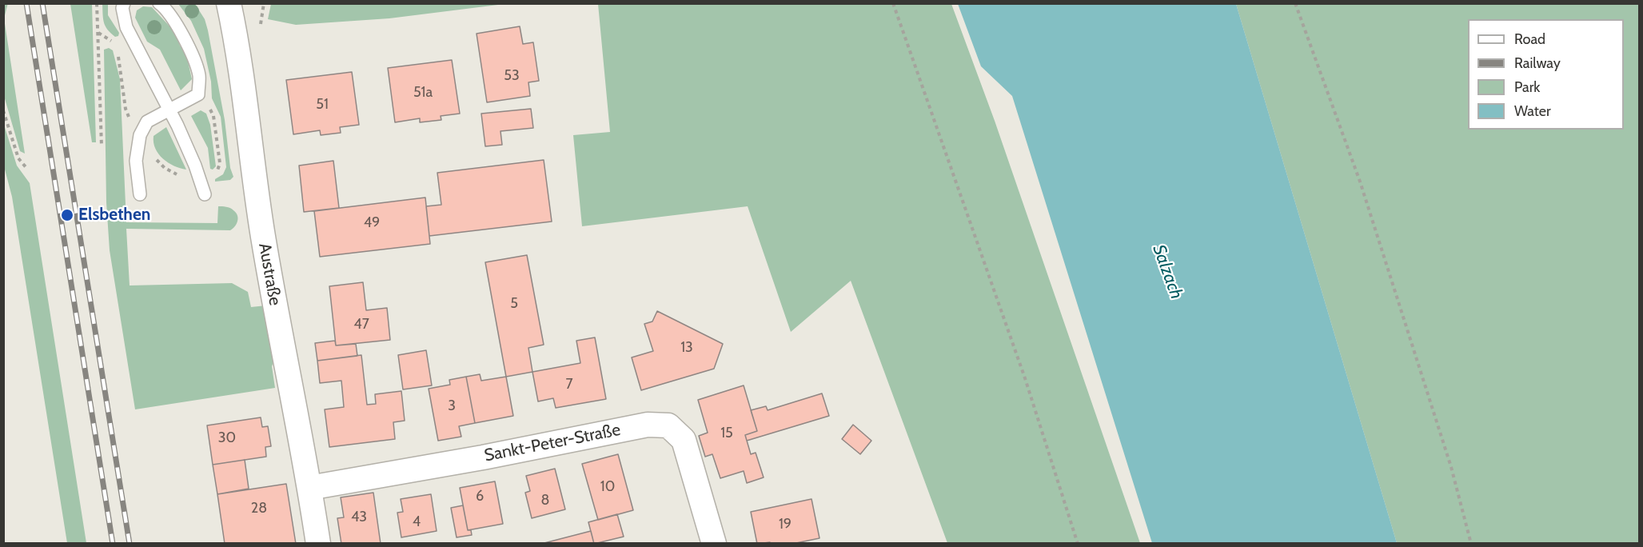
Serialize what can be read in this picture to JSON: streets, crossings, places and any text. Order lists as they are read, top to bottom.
{
  "streets": {
    "street": ["Austraße", "Sankt-Peter-Straße"]
  },
  "crossings": [
    ["Austraße", "Sankt-Peter-Straße"]
  ],
  "water": ["Salzach"],
  "places": ["Elsbethen"],
  "house_numbers": [
    "53",
    "51a",
    "51",
    "49",
    "5",
    "47",
    "13",
    "7",
    "3",
    "15",
    "30",
    "10",
    "6",
    "8",
    "28",
    "43",
    "4",
    "19"
  ],
  "legend": [
    "Road",
    "Railway",
    "Park",
    "Water"
  ]
}
